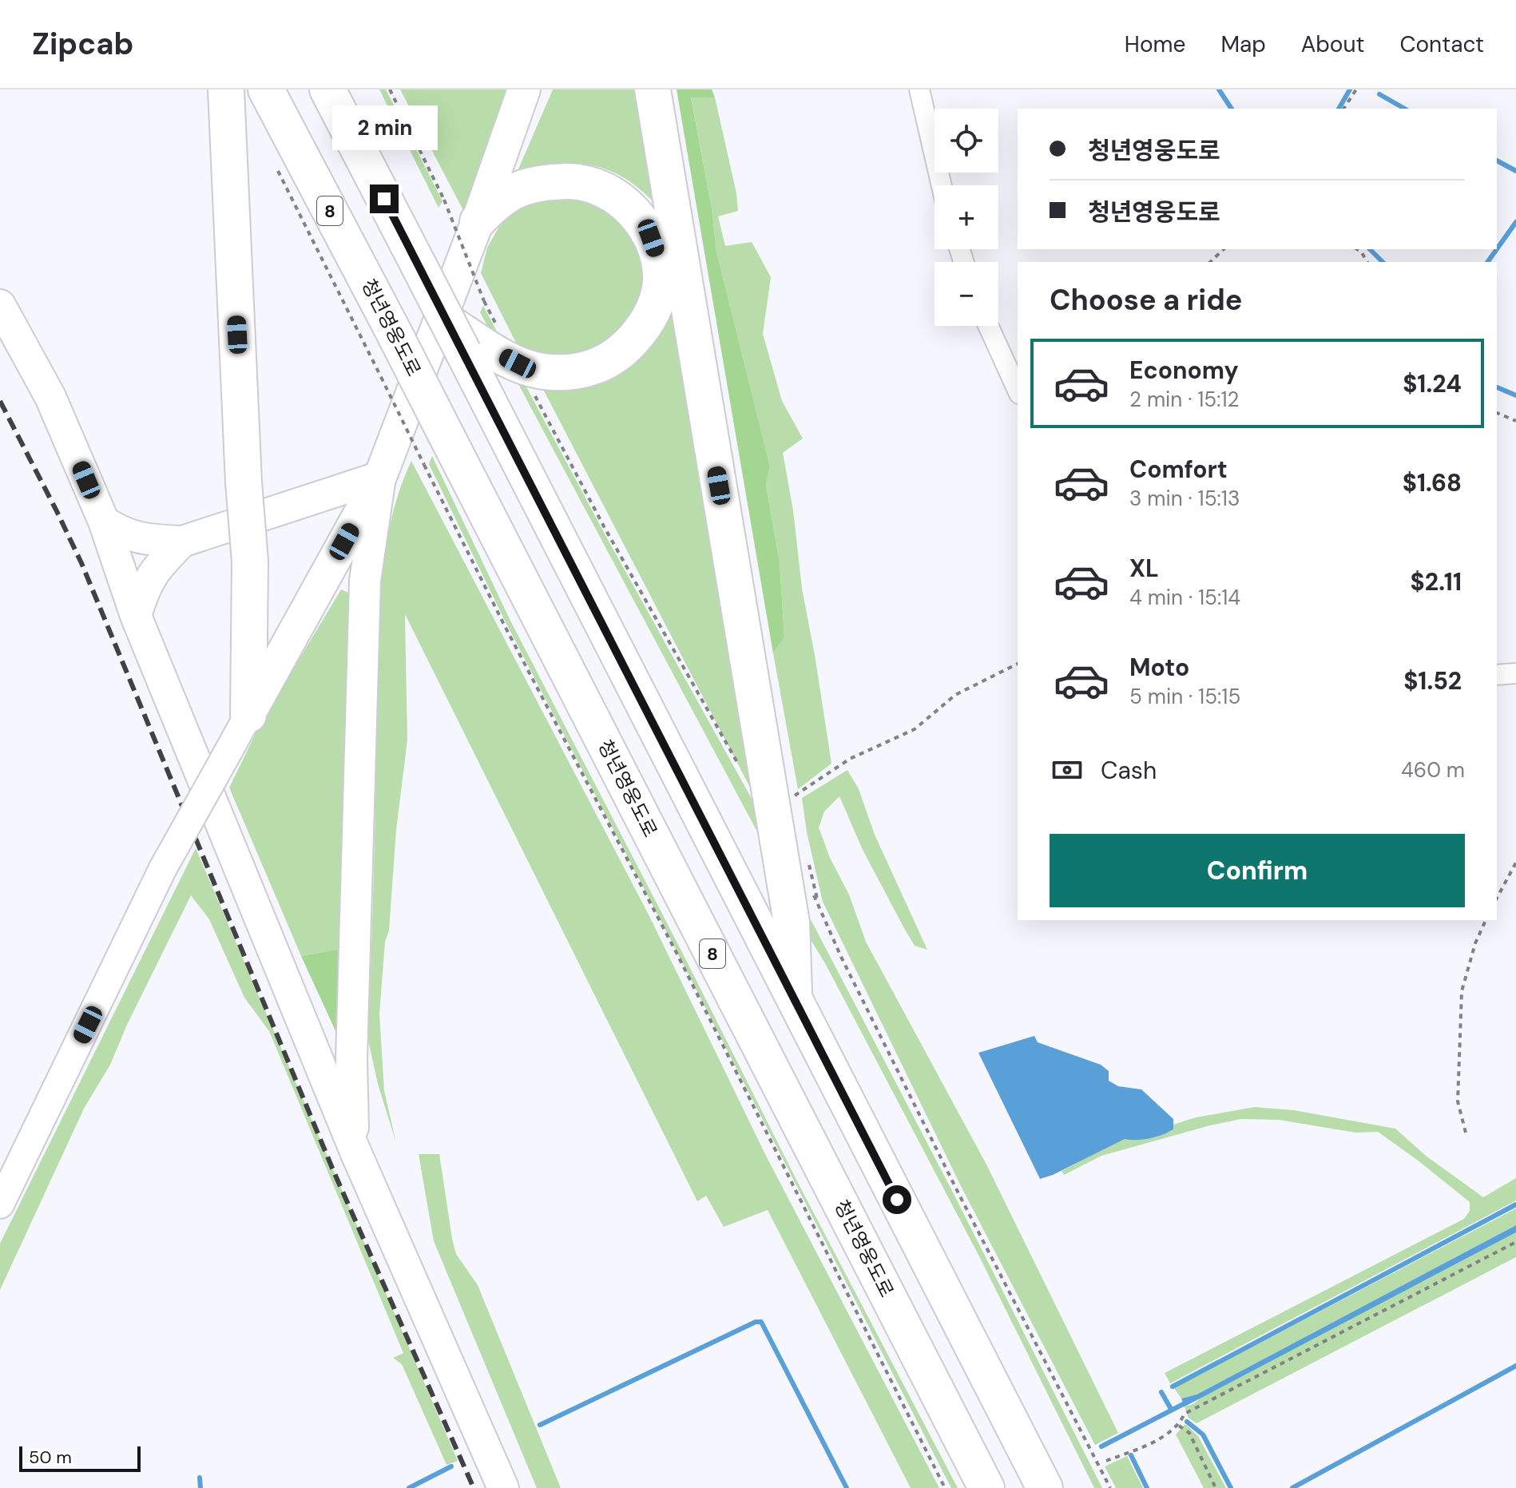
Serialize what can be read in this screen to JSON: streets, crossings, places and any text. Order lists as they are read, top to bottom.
{
  "streets": {
    "highway": ["8", "청년영웅도로"]
  },
  "scale_bar": "50 m",
  "page": {
    "header": "Zipcab",
    "nav": [
      "Home",
      "Map",
      "About",
      "Contact"
    ],
    "bubble": "2 min",
    "map_buttons": ["+", "−"],
    "banner": ["청년영웅도로", "청년영웅도로"],
    "heading": "Choose a ride",
    "list": [
      {
        "name": "Economy",
        "note": "2 min · 15:12",
        "value": "$1.24"
      },
      {
        "name": "Comfort",
        "note": "3 min · 15:13",
        "value": "$1.68"
      },
      {
        "name": "XL",
        "note": "4 min · 15:14",
        "value": "$2.11"
      },
      {
        "name": "Moto",
        "note": "5 min · 15:15",
        "value": "$1.52"
      }
    ],
    "pay": ["Cash", "460 m"],
    "buttons": "Confirm",
    "scale": "50 m"
  }
}
